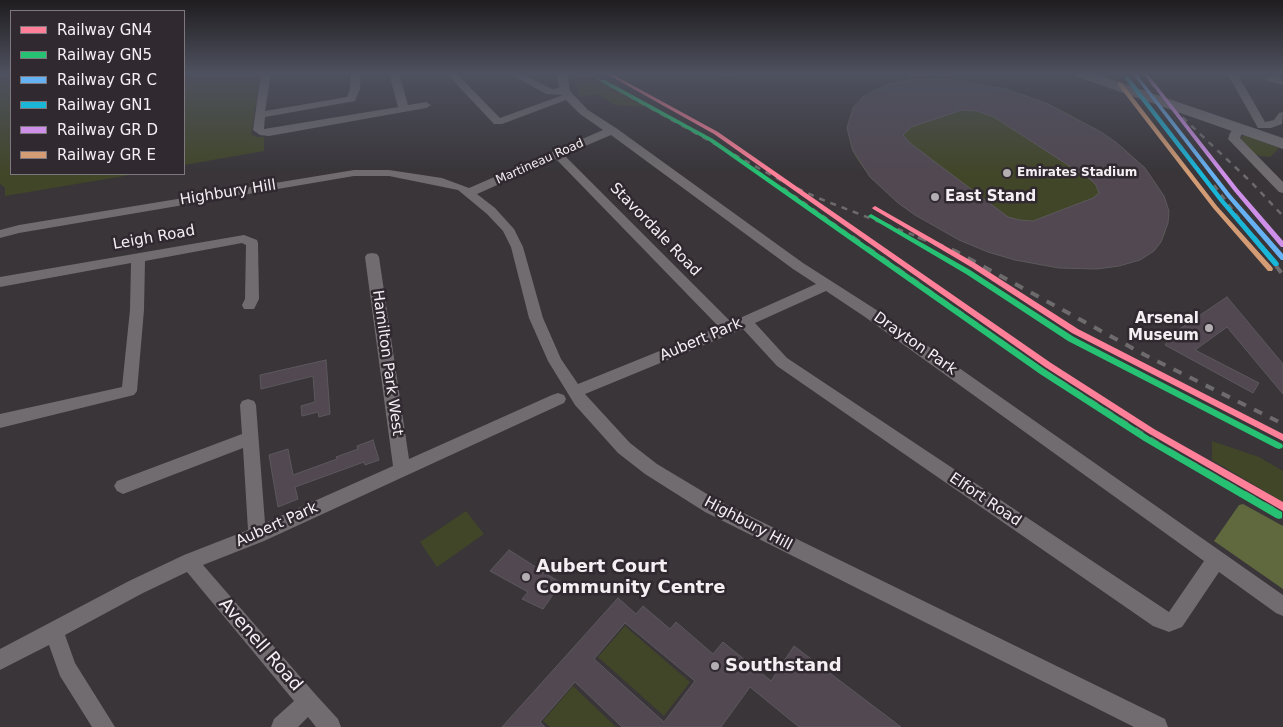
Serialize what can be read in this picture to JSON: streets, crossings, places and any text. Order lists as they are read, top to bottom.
{
  "streets": {
    "street": [
      "Martineau Road",
      "Highbury Hill",
      "Stavordale Road",
      "Leigh Road",
      "Aubert Park",
      "Drayton Park",
      "Hamilton Park West",
      "Elfort Road",
      "Avenell Road"
    ]
  },
  "crossings": [
    ["Martineau Road", "Highbury Hill"],
    ["Martineau Road", "Stavordale Road"],
    ["Martineau Road", "Drayton Park"],
    ["Highbury Hill", "Aubert Park"],
    ["Stavordale Road", "Aubert Park"],
    ["Aubert Park", "Drayton Park"],
    ["Aubert Park", "Hamilton Park West"],
    ["Aubert Park", "Elfort Road"],
    ["Aubert Park", "Avenell Road"],
    ["Drayton Park", "Elfort Road"]
  ],
  "places": [
    "Emirates Stadium",
    "East Stand",
    "Arsenal Museum",
    "Aubert Court Community Centre",
    "Southstand"
  ],
  "lines": ["rail line GN4", "rail line GN5", "rail line GN1"],
  "legend": [
    "Railway GN4",
    "Railway GN5",
    "Railway GR C",
    "Railway GN1",
    "Railway GR D",
    "Railway GR E"
  ]
}
